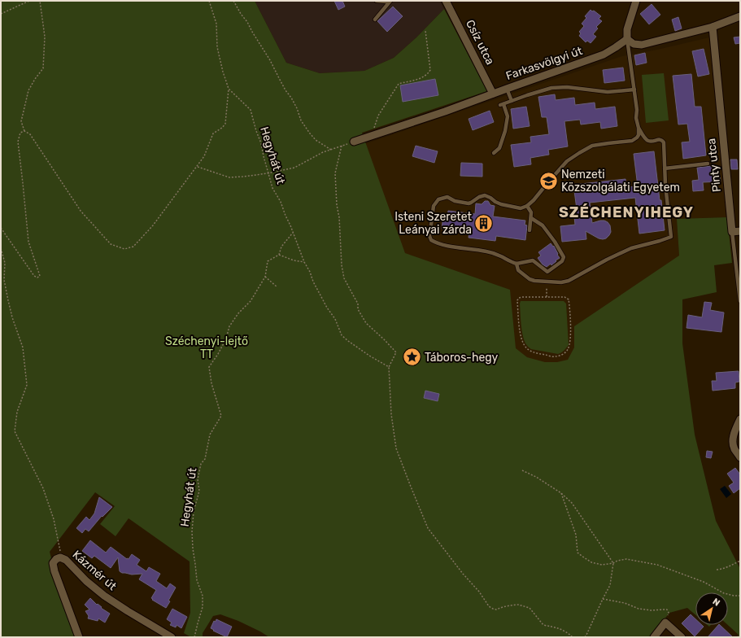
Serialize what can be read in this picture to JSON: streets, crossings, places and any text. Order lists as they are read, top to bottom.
{
  "streets": {
    "street": [
      "Csíz utca",
      "Farkasvölgyi út",
      "Pinty utca",
      "Kázmér út"
    ],
    "path": ["Hegyhát út"]
  },
  "crossings": [
    ["Csíz utca", "Farkasvölgyi út"]
  ],
  "districts": ["SZÉCHENYIHEGY"],
  "parks": ["Széchenyi-lejtő TT"],
  "places": {
    "school or university": ["Nemzeti Közszolgálati Egyetem"],
    "building": ["Isteni Szeretet Leányai zárda"],
    "place": ["Táboros-hegy"]
  },
  "north": "top right"
}
